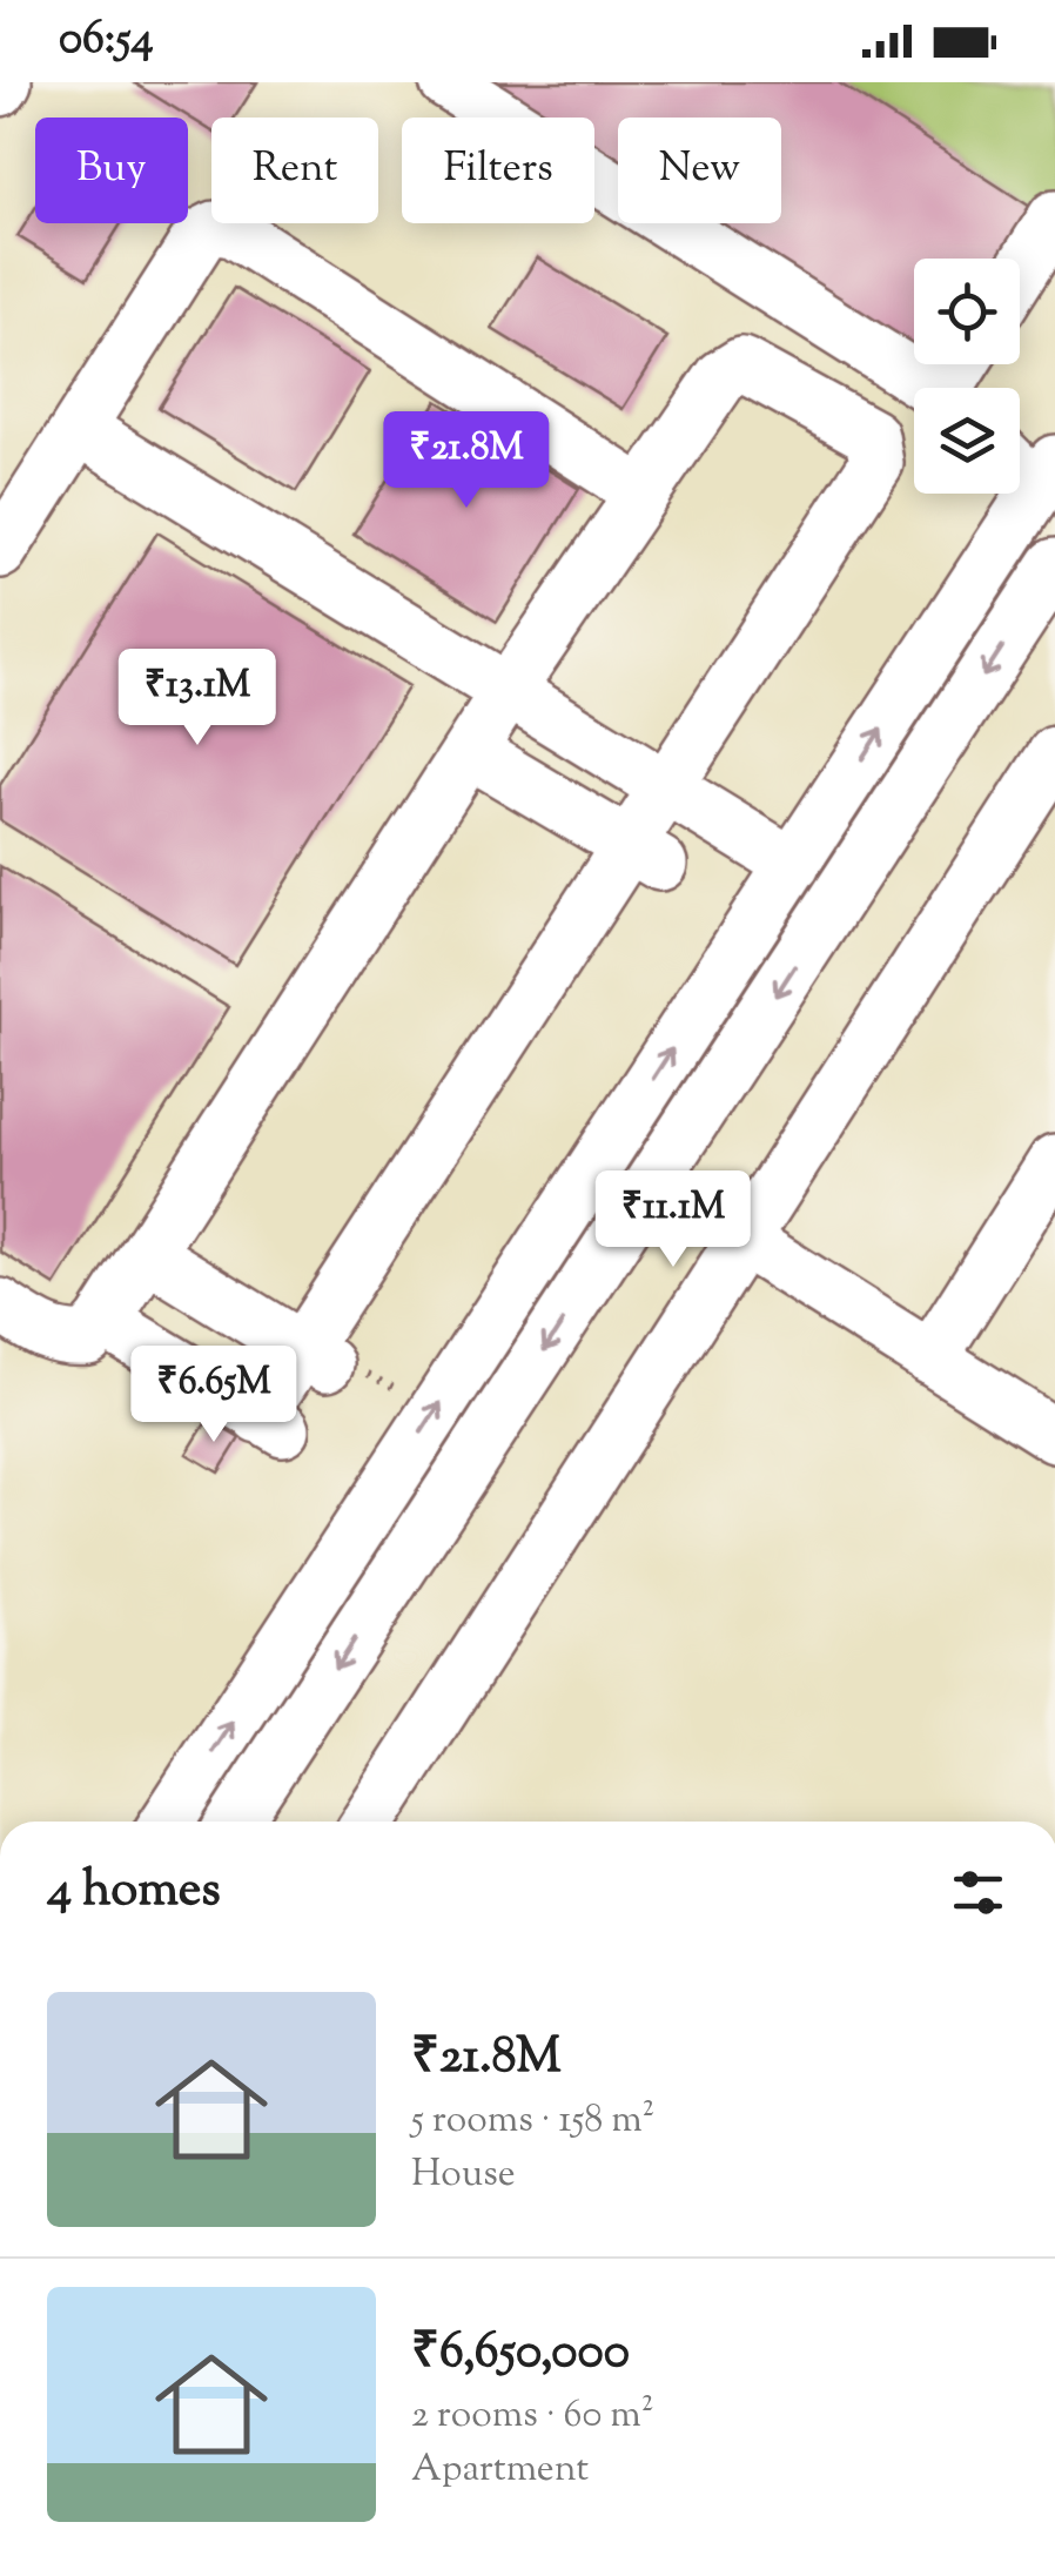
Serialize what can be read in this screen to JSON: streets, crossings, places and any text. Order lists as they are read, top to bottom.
{
  "page": {
    "status": "06:54",
    "chip": [
      "Buy",
      "Rent",
      "Filters",
      "New"
    ],
    "price": [
      "₹21.8M",
      "₹13.1M",
      "₹11.1M",
      "₹6.65M"
    ],
    "heading": "4 homes",
    "list": [
      {
        "name": "₹21.8M",
        "note": "5 rooms · 158 m² · House"
      },
      {
        "name": "₹6,650,000",
        "note": "2 rooms · 60 m² · Apartment"
      }
    ]
  }
}
